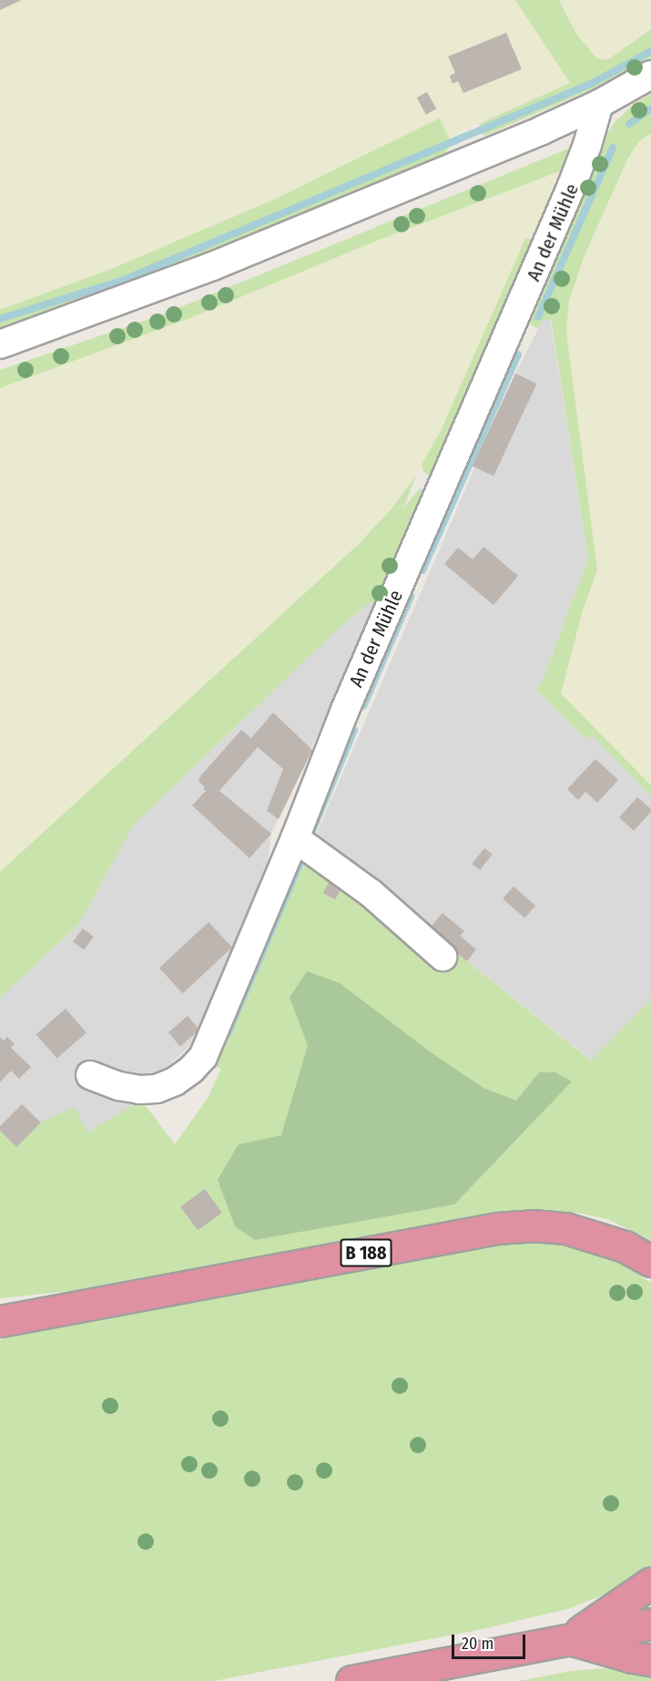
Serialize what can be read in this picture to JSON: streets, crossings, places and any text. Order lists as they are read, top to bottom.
{
  "streets": {
    "highway": ["B 188"],
    "street": ["An der Mühle"]
  },
  "scale_bar": "20 m"
}
